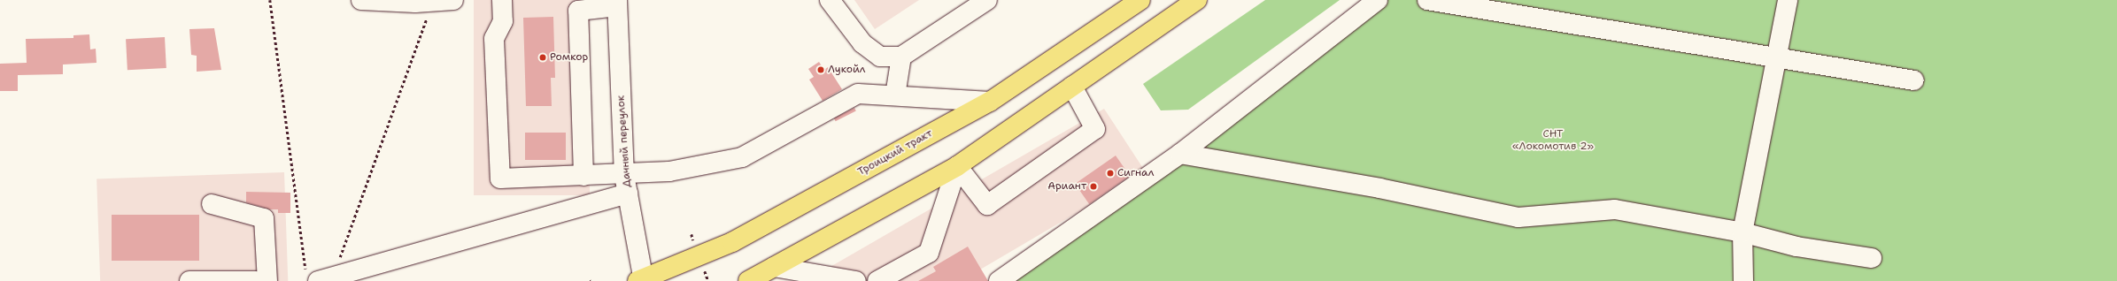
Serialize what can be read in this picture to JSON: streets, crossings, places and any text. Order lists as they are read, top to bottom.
{
  "streets": {
    "main road": ["Троицкий тракт"],
    "street": ["Дачный переулок"]
  },
  "crossings": [
    ["Дачный переулок", "Троицкий тракт"]
  ],
  "parks": ["СНТ «Локомотив 2»"],
  "places": [
    "Ромкор",
    "Лукойл",
    "Сигнал",
    "Ариант"
  ]
}
